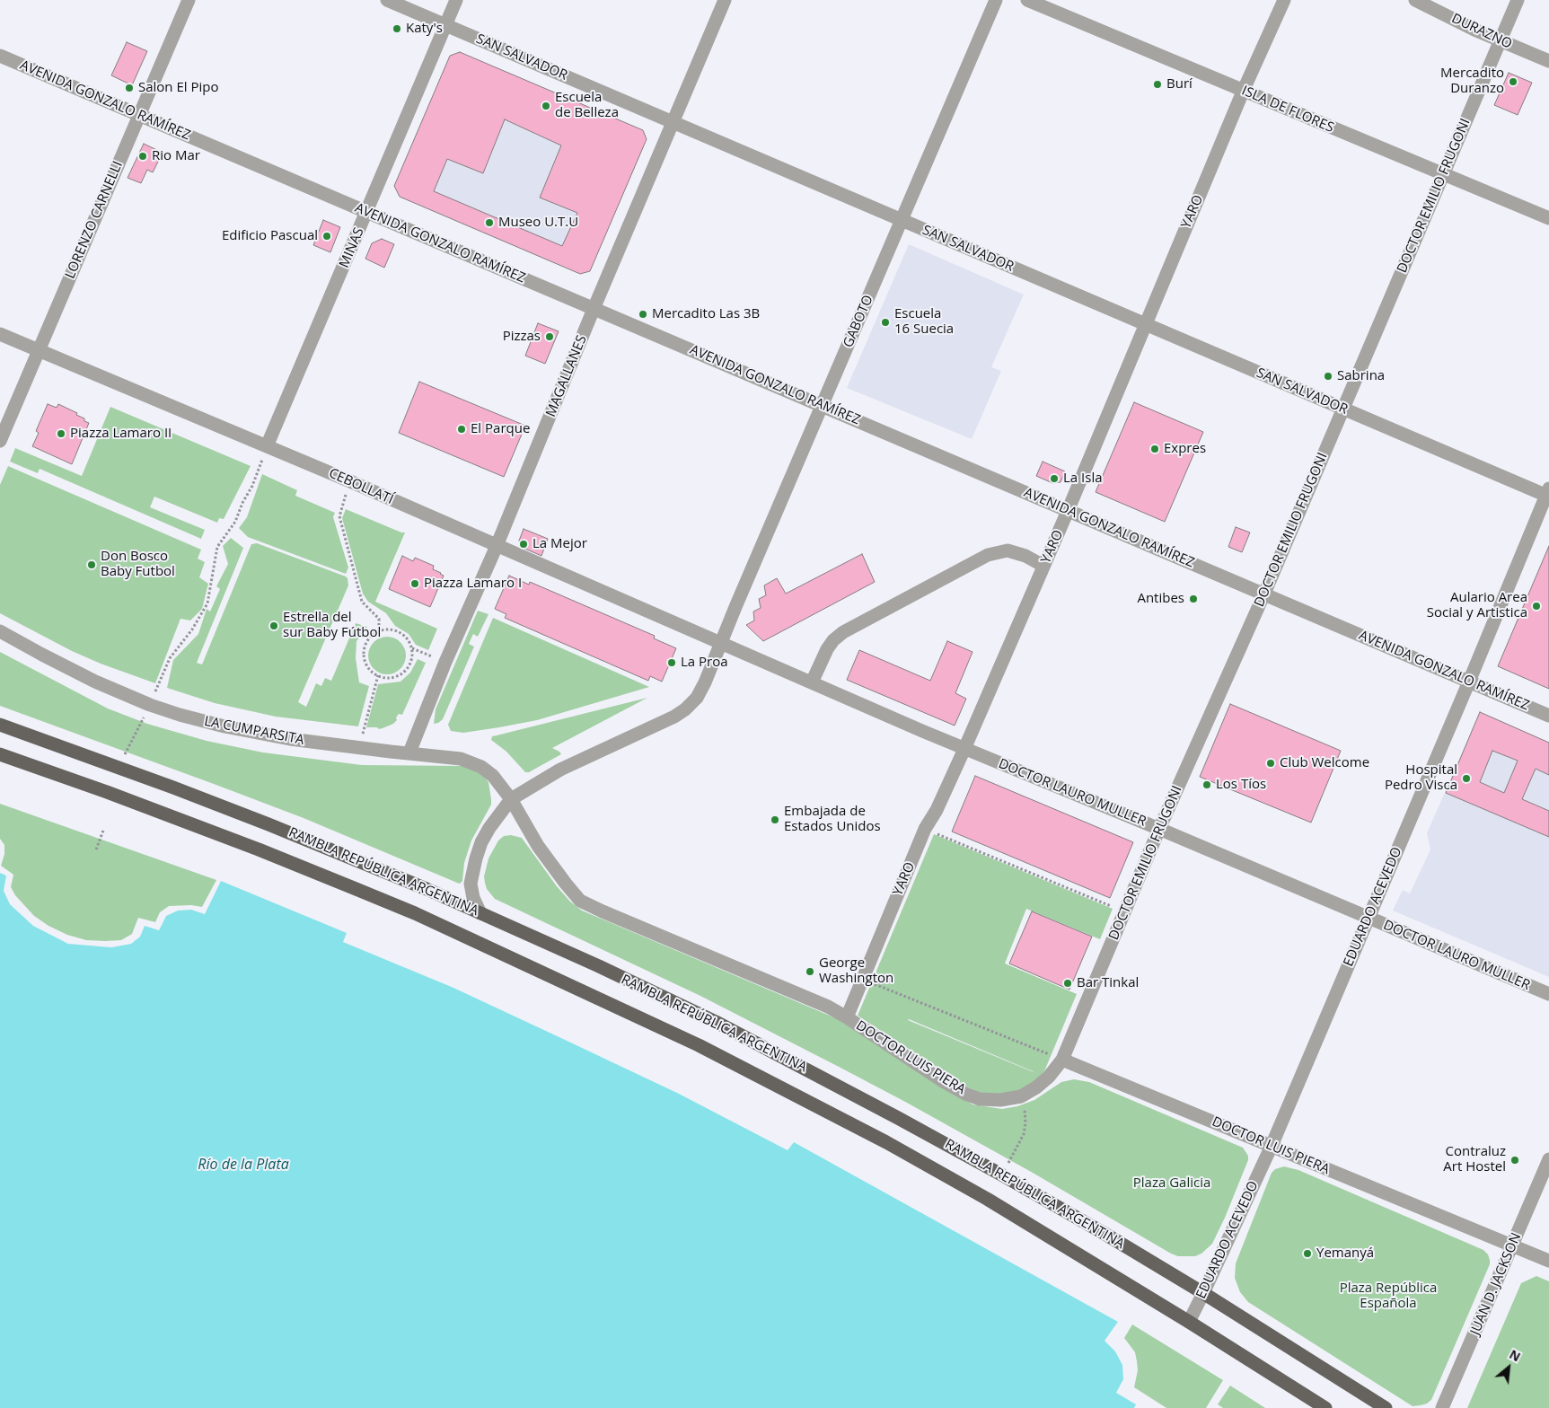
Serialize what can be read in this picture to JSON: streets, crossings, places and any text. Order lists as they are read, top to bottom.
{
  "streets": {
    "main road": ["RAMBLA REPÚBLICA ARGENTINA"],
    "street": [
      "DURAZNO",
      "SAN SALVADOR",
      "AVENIDA GONZALO RAMÍREZ",
      "ISLA DE FLORES",
      "DOCTOR EMILIO FRUGONI",
      "YARO",
      "LORENZO CARNELLI",
      "MINAS",
      "GABOTO",
      "MAGALLANES",
      "CEBOLLATÍ",
      "LA CUMPARSITA",
      "DOCTOR LAURO MULLER",
      "EDUARDO ACEVEDO",
      "DOCTOR LUIS PIERA",
      "JUAN D. JACKSON"
    ]
  },
  "crossings": [
    ["DURAZNO", "DOCTOR EMILIO FRUGONI"],
    ["SAN SALVADOR", "DOCTOR EMILIO FRUGONI"],
    ["SAN SALVADOR", "YARO"],
    ["SAN SALVADOR", "MINAS"],
    ["SAN SALVADOR", "GABOTO"],
    ["SAN SALVADOR", "MAGALLANES"],
    ["SAN SALVADOR", "EDUARDO ACEVEDO"],
    ["AVENIDA GONZALO RAMÍREZ", "DOCTOR EMILIO FRUGONI"],
    ["AVENIDA GONZALO RAMÍREZ", "YARO"],
    ["AVENIDA GONZALO RAMÍREZ", "LORENZO CARNELLI"],
    ["AVENIDA GONZALO RAMÍREZ", "MINAS"],
    ["AVENIDA GONZALO RAMÍREZ", "GABOTO"],
    ["AVENIDA GONZALO RAMÍREZ", "MAGALLANES"],
    ["AVENIDA GONZALO RAMÍREZ", "EDUARDO ACEVEDO"],
    ["ISLA DE FLORES", "DOCTOR EMILIO FRUGONI"],
    ["ISLA DE FLORES", "YARO"],
    ["DOCTOR EMILIO FRUGONI", "DOCTOR LAURO MULLER"],
    ["DOCTOR EMILIO FRUGONI", "DOCTOR LUIS PIERA"],
    ["YARO", "DOCTOR LAURO MULLER"],
    ["YARO", "DOCTOR LUIS PIERA"],
    ["LORENZO CARNELLI", "CEBOLLATÍ"],
    ["MINAS", "CEBOLLATÍ"],
    ["GABOTO", "CEBOLLATÍ"],
    ["GABOTO", "LA CUMPARSITA"],
    ["GABOTO", "DOCTOR LAURO MULLER"],
    ["GABOTO", "DOCTOR LUIS PIERA"],
    ["MAGALLANES", "CEBOLLATÍ"],
    ["MAGALLANES", "LA CUMPARSITA"],
    ["CEBOLLATÍ", "DOCTOR LAURO MULLER"],
    ["LA CUMPARSITA", "DOCTOR LUIS PIERA"],
    ["DOCTOR LAURO MULLER", "EDUARDO ACEVEDO"],
    ["RAMBLA REPÚBLICA ARGENTINA", "EDUARDO ACEVEDO"],
    ["EDUARDO ACEVEDO", "DOCTOR LUIS PIERA"],
    ["DOCTOR LUIS PIERA", "JUAN D. JACKSON"]
  ],
  "water": ["Río de la Plata"],
  "parks": ["Plaza Galicia", "Plaza República Española"],
  "places": [
    "Katy's",
    "Mercadito Duranzo",
    "Burí",
    "Salon El Pipo",
    "Escuela de Belleza",
    "Rio Mar",
    "Museo U.T.U",
    "Edificio Pascual",
    "Mercadito Las 3B",
    "Escuela 16 Suecia",
    "Pizzas",
    "Sabrina",
    "El Parque",
    "Piazza Lamaro II",
    "Expres",
    "La Isla",
    "La Mejor",
    "Don Bosco Baby Futbol",
    "Piazza Lamaro I",
    "Antibes",
    "Aulario Area Social y Artistica",
    "Estrella del sur Baby Fútbol",
    "La Proa",
    "Club Welcome",
    "Hospital Pedro Visca",
    "Los Tíos",
    "Embajada de Estados Unidos",
    "George Washington",
    "Bar Tinkal",
    "Contraluz Art Hostel",
    "Yemanyá"
  ],
  "north": "top right"
}
